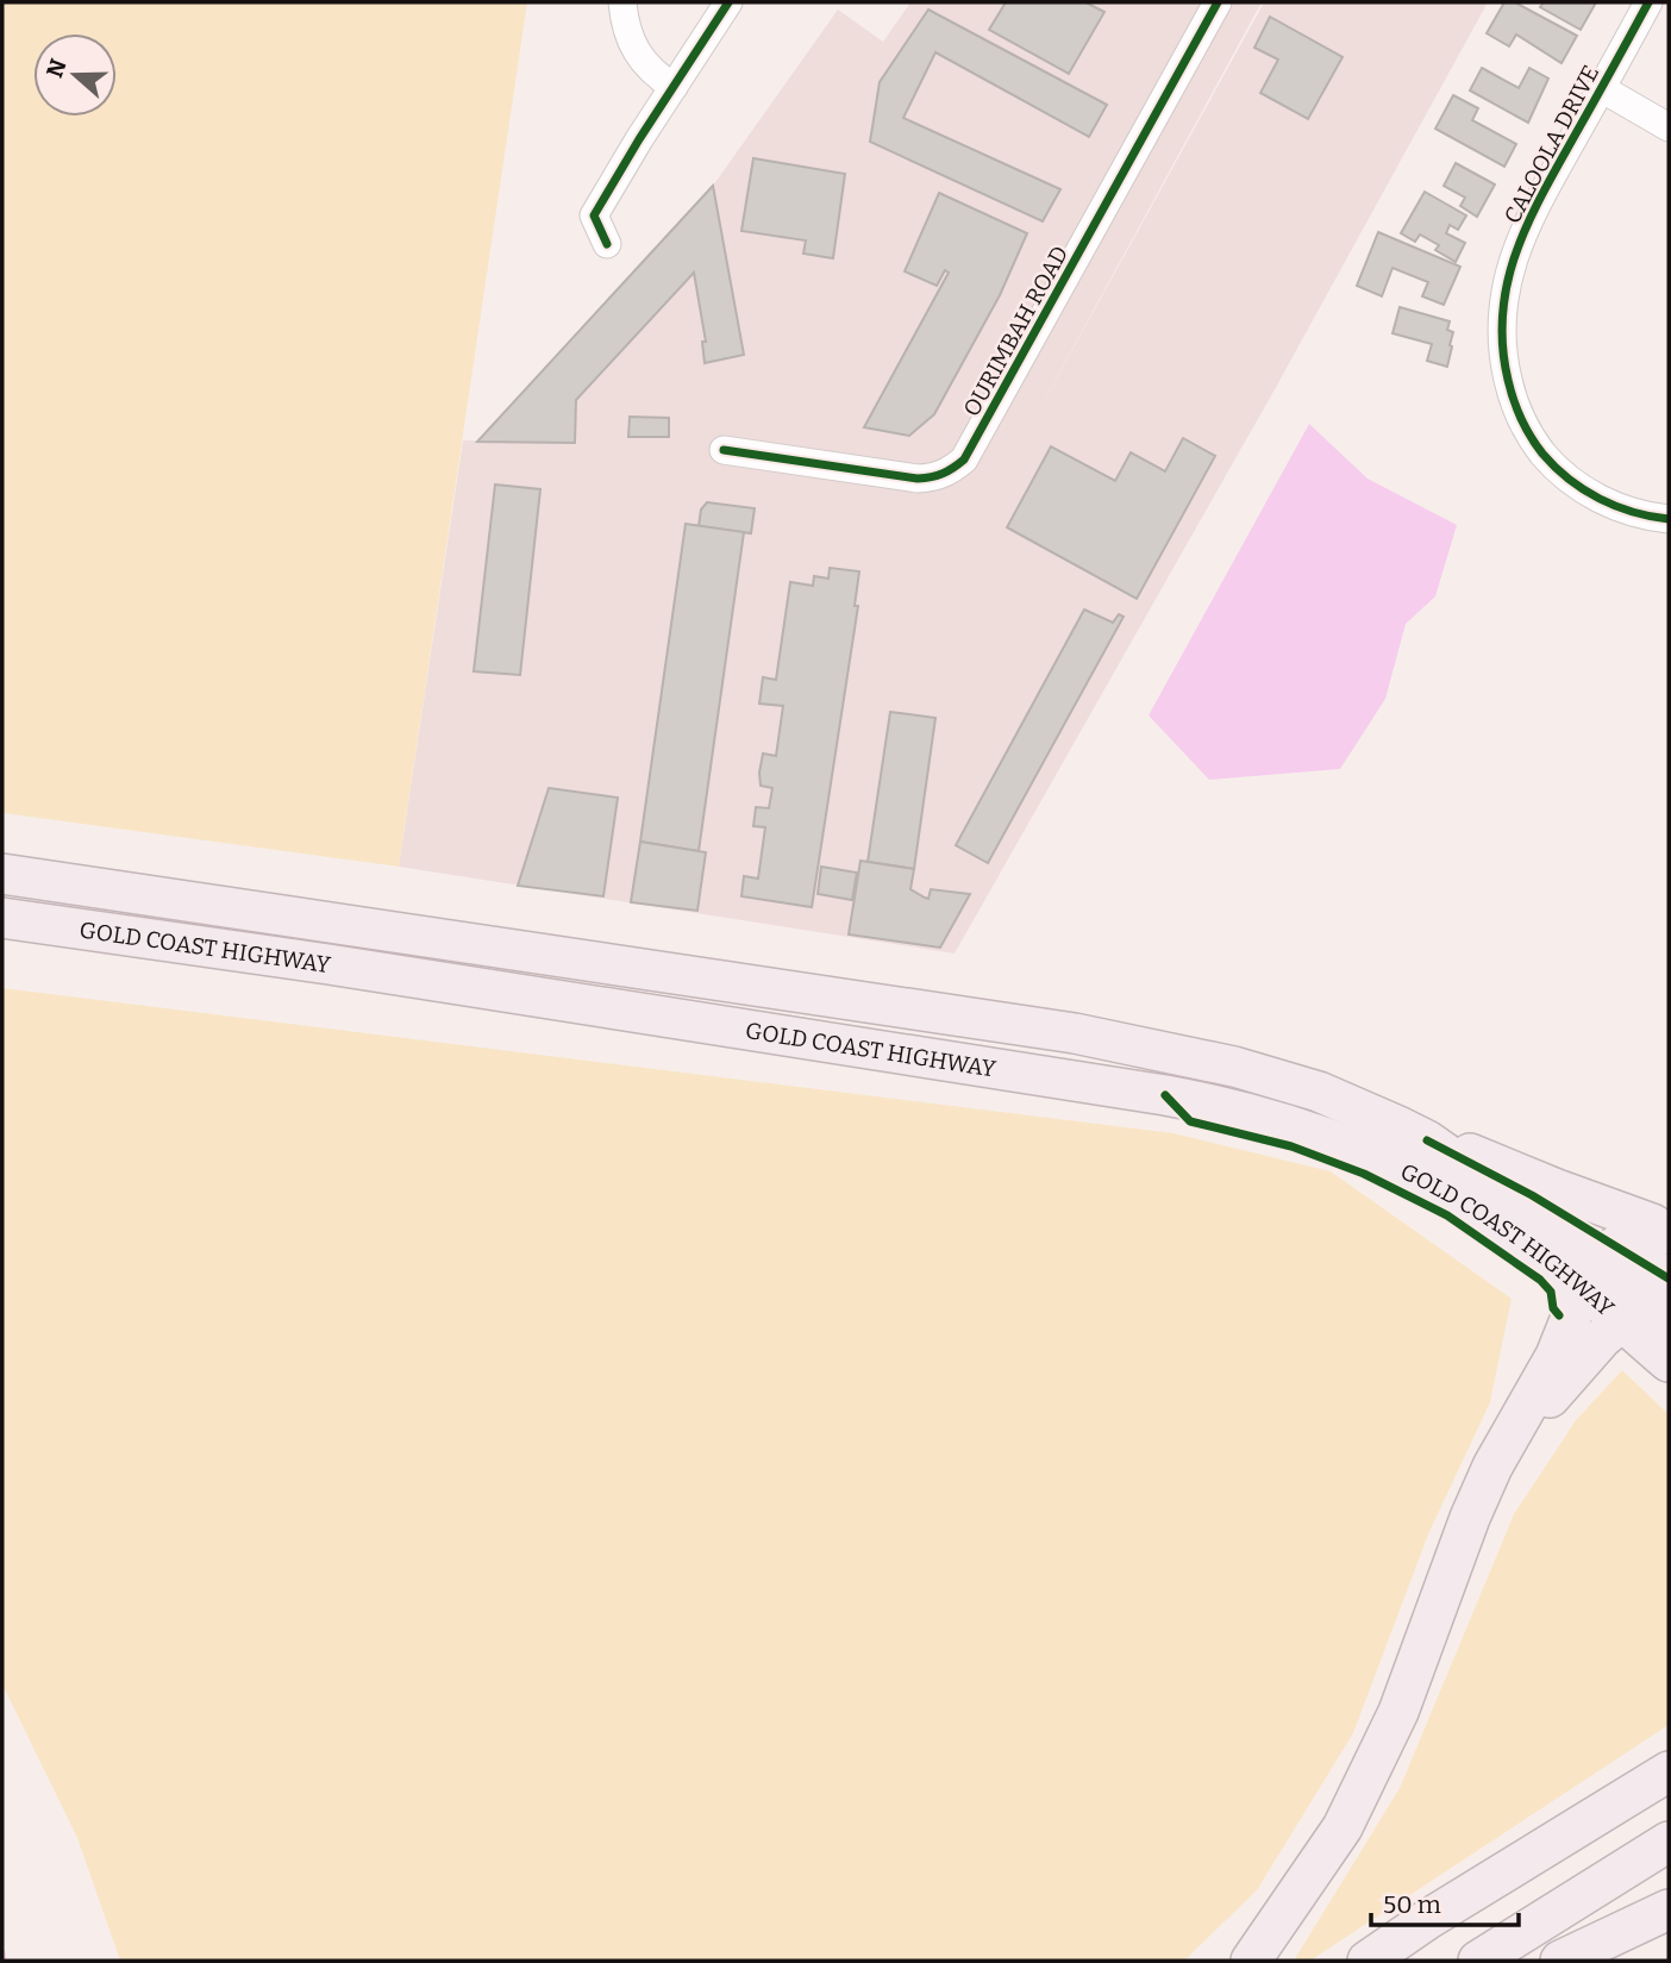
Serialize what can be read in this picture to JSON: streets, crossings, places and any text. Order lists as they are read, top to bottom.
{
  "streets": {
    "highway": ["GOLD COAST HIGHWAY"],
    "street": ["CALOOLA DRIVE", "OURIMBAH ROAD"]
  },
  "scale_bar": "50 m",
  "north": "left"
}
